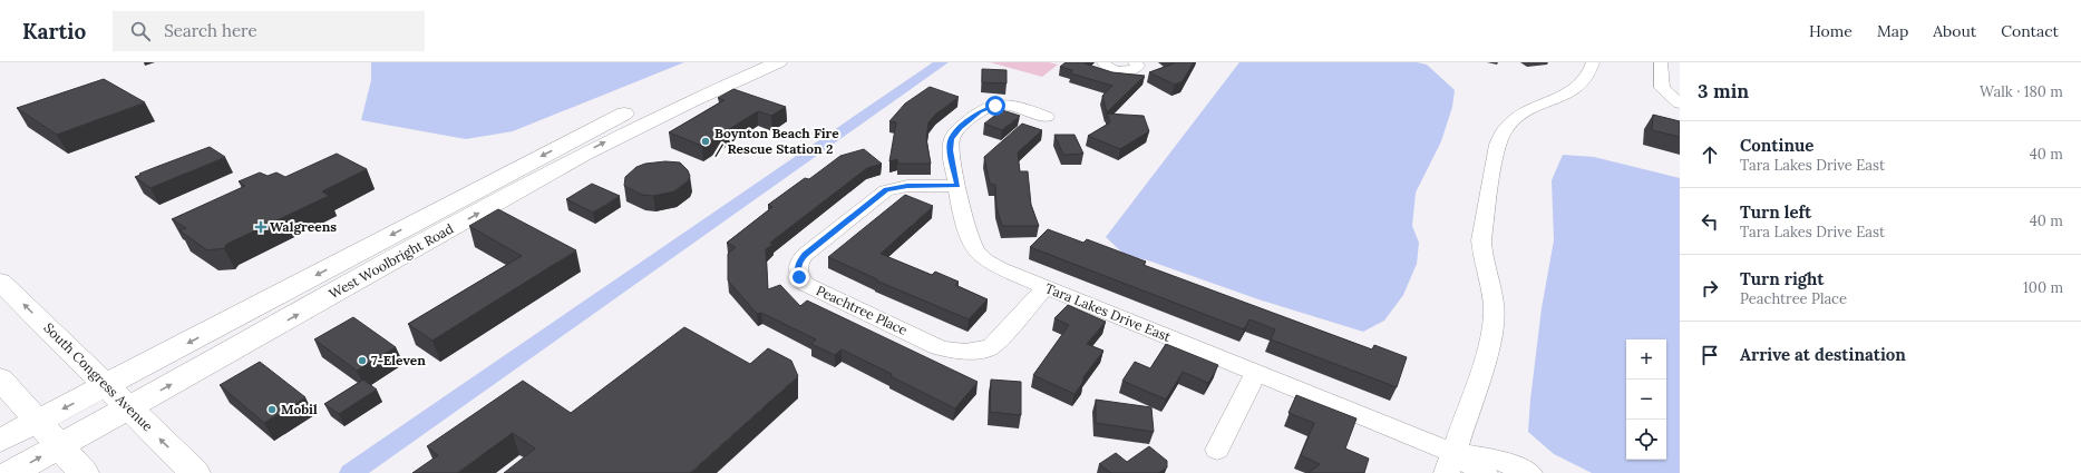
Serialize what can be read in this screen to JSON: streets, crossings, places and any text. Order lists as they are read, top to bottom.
{
  "streets": {
    "main road": ["West Woolbright Road", "South Congress Avenue"],
    "street": ["Peachtree Place", "Tara Lakes Drive East"]
  },
  "crossings": [
    ["West Woolbright Road", "South Congress Avenue"],
    ["Peachtree Place", "Tara Lakes Drive East"]
  ],
  "places": {
    "other": ["Boynton Beach Fire / Rescue Station 2", "7-Eleven", "Mobil"],
    "health": ["Walgreens"]
  },
  "page": {
    "header": "Kartio",
    "search": "Search here",
    "nav": [
      "Home",
      "Map",
      "About",
      "Contact"
    ],
    "heading": ["3 min", "Walk · 180 m"],
    "list": [
      ["Continue", "Tara Lakes Drive East", "40 m"],
      ["Turn left", "Tara Lakes Drive East", "40 m"],
      ["Turn right", "Peachtree Place", "100 m"],
      "Arrive at destination"
    ],
    "map_buttons": ["+", "−"]
  }
}
